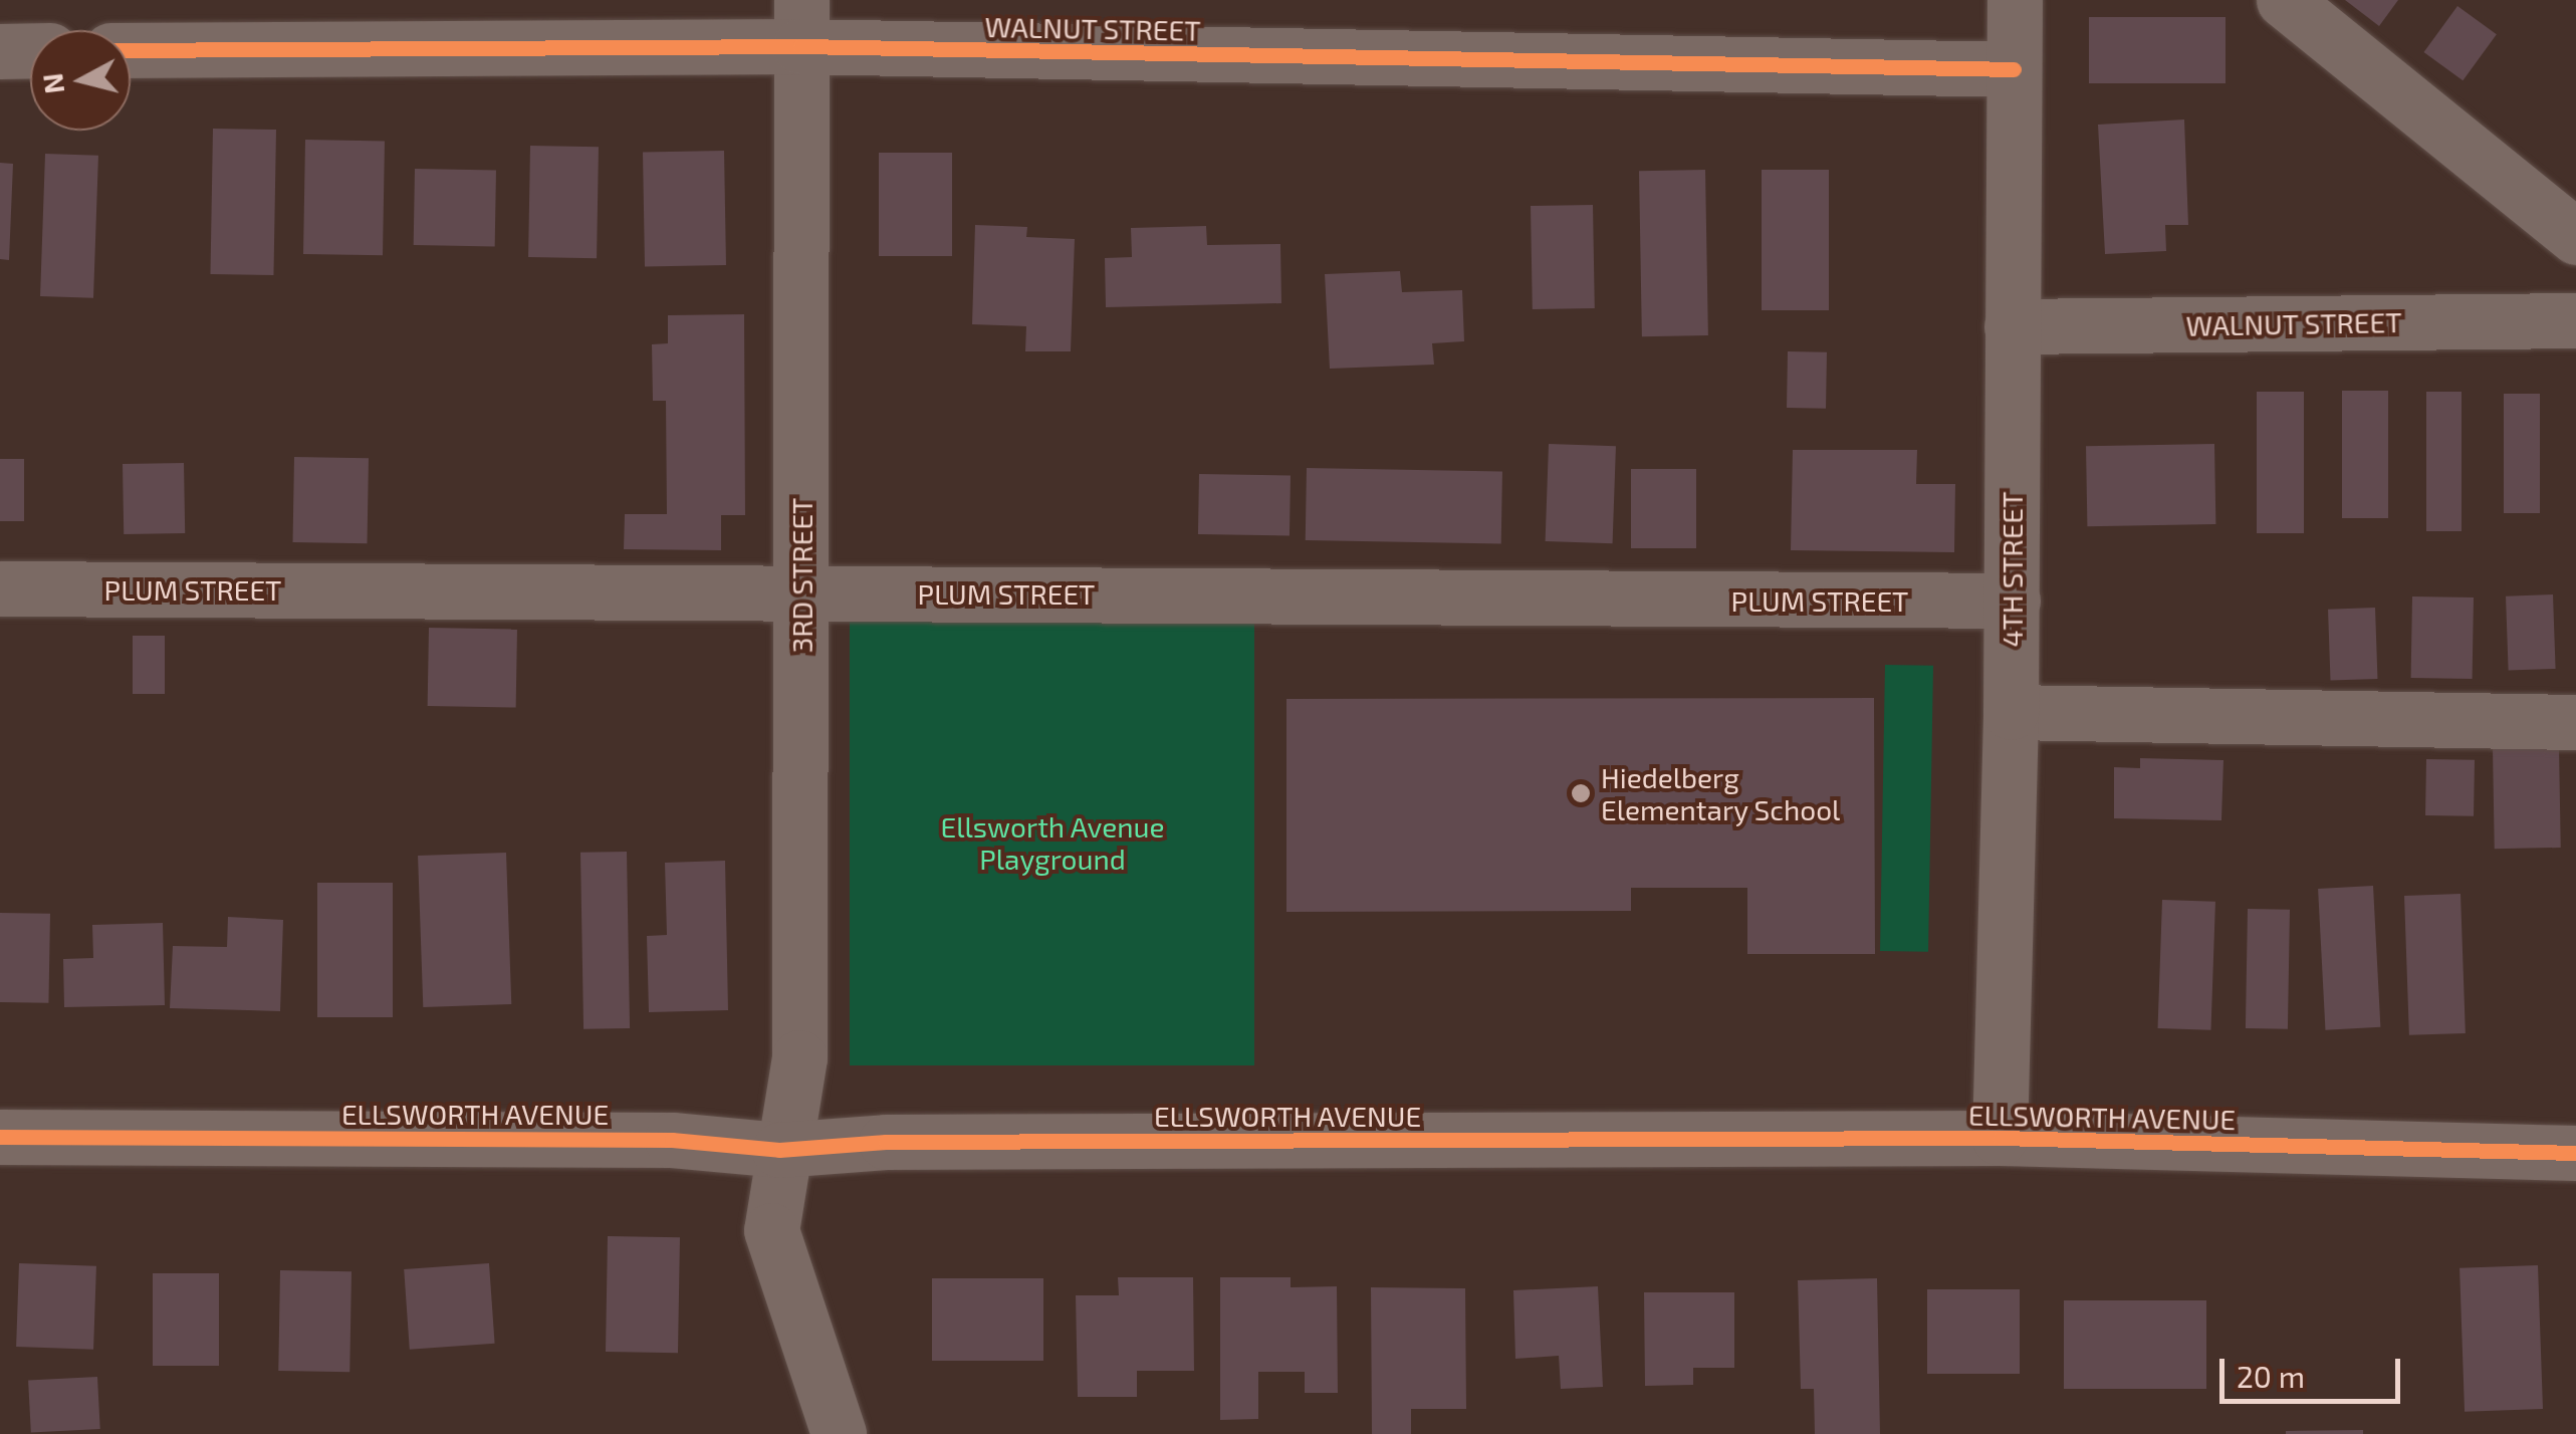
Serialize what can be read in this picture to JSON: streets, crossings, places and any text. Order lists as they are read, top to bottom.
{
  "streets": {
    "street": [
      "WALNUT STREET",
      "4TH STREET",
      "3RD STREET",
      "PLUM STREET",
      "ELLSWORTH AVENUE"
    ]
  },
  "crossings": [
    ["WALNUT STREET", "4TH STREET"],
    ["WALNUT STREET", "3RD STREET"],
    ["4TH STREET", "PLUM STREET"],
    ["4TH STREET", "ELLSWORTH AVENUE"],
    ["3RD STREET", "PLUM STREET"],
    ["3RD STREET", "ELLSWORTH AVENUE"]
  ],
  "parks": ["Ellsworth Avenue Playground"],
  "places": ["Hiedelberg Elementary School"],
  "scale_bar": "20 m",
  "north": "left"
}
